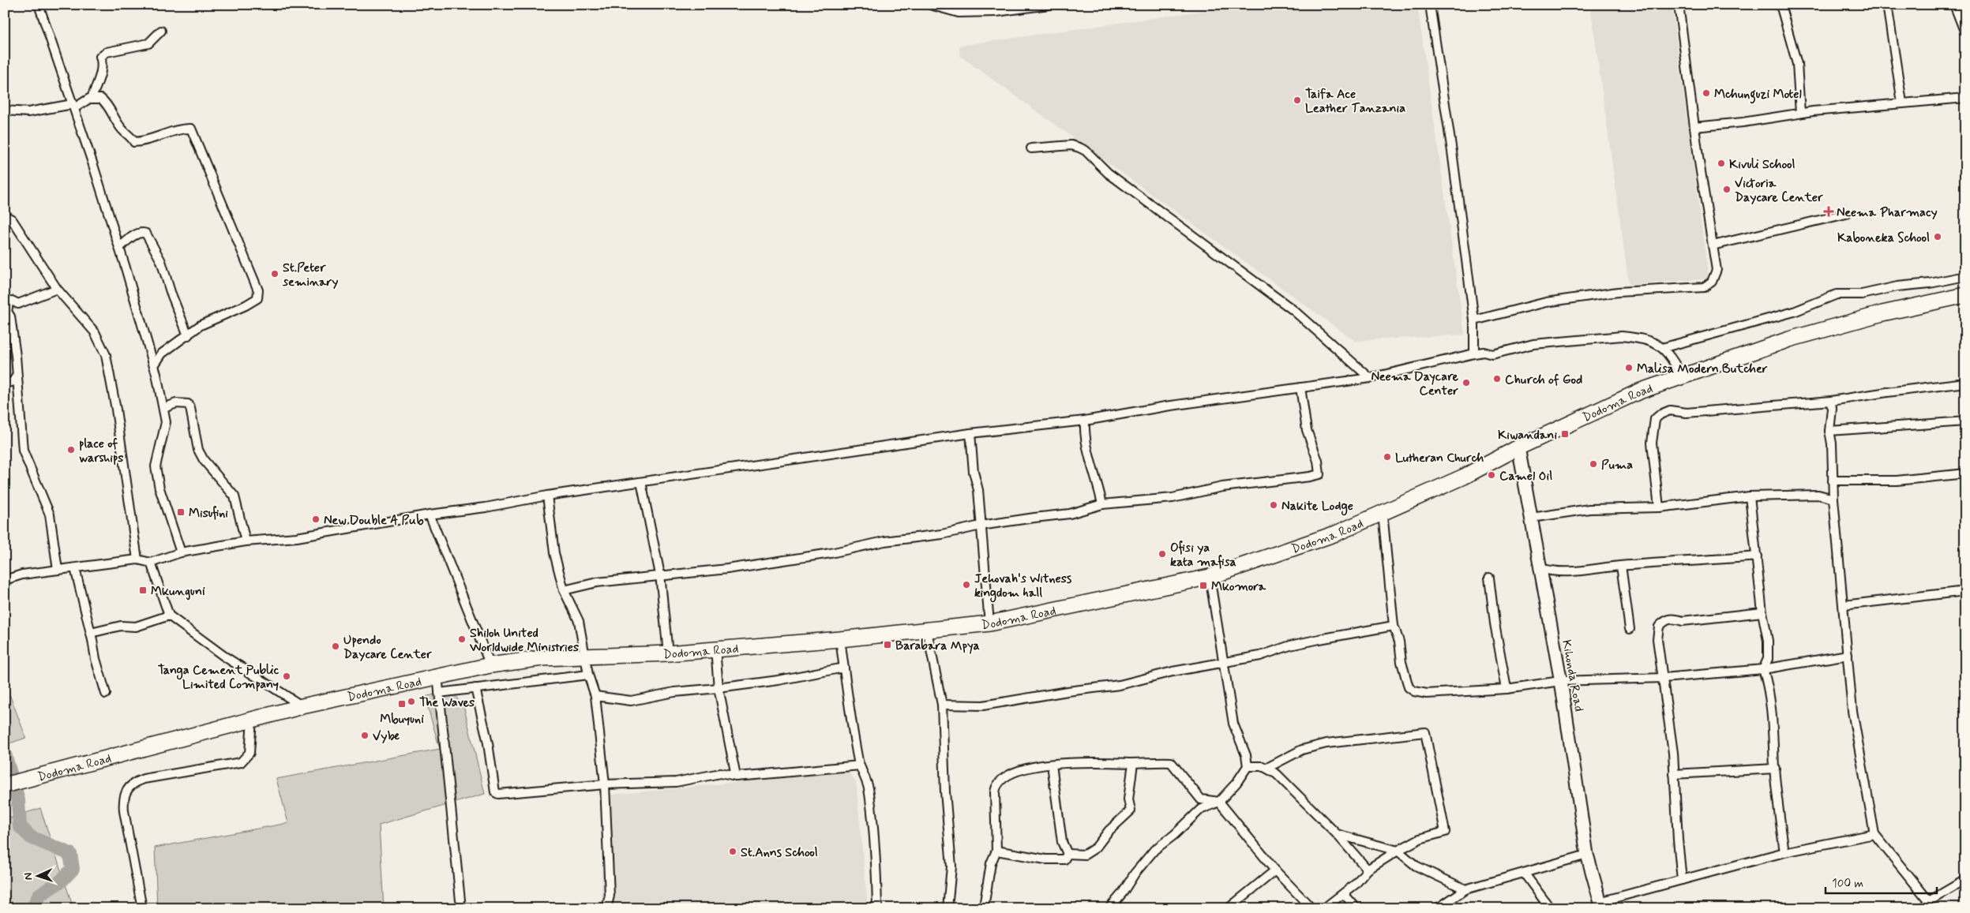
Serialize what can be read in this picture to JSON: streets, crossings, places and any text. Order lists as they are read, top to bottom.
{
  "streets": {
    "highway": ["Dodoma Road"],
    "street": ["Kihonda Road"]
  },
  "crossings": [
    ["Dodoma Road", "Kihonda Road"]
  ],
  "places": {
    "other": [
      "Mchunguzi Motel",
      "Taifa Ace Leather Tanzania",
      "Kivuli School",
      "Victoria Daycare Center",
      "Kaboneka School",
      "St.Peter seminary",
      "Malisa Modern Butcher",
      "Church of God",
      "Neema Daycare Center",
      "place of warships",
      "Lutheran Church",
      "Puma",
      "Camel Oil",
      "Nakite Lodge",
      "New Double A Pub",
      "Ofisi ya kata mafisa",
      "Jehovah's Witness kingdom hall",
      "Shiloh United Worldwide Ministries",
      "Upendo Daycare Center",
      "Tanga Cement Public Limited Company",
      "The Waves",
      "Vybe",
      "St.Anns School"
    ],
    "health": ["Neema Pharmacy"],
    "transit": [
      "Kiwandani",
      "Misufini",
      "Mkomora",
      "Mkunguni",
      "Barabara Mpya",
      "Mbuyuni"
    ]
  },
  "scale_bar": "100 m",
  "north": "left"
}
